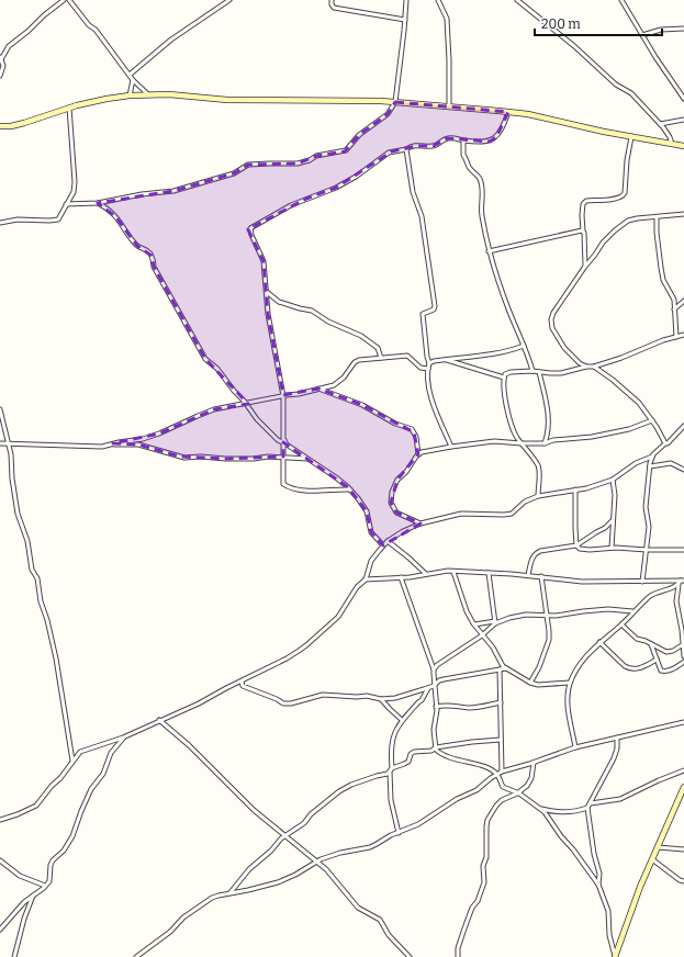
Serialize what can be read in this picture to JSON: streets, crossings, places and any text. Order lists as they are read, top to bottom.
{
  "scale_bar": "200 m"
}
